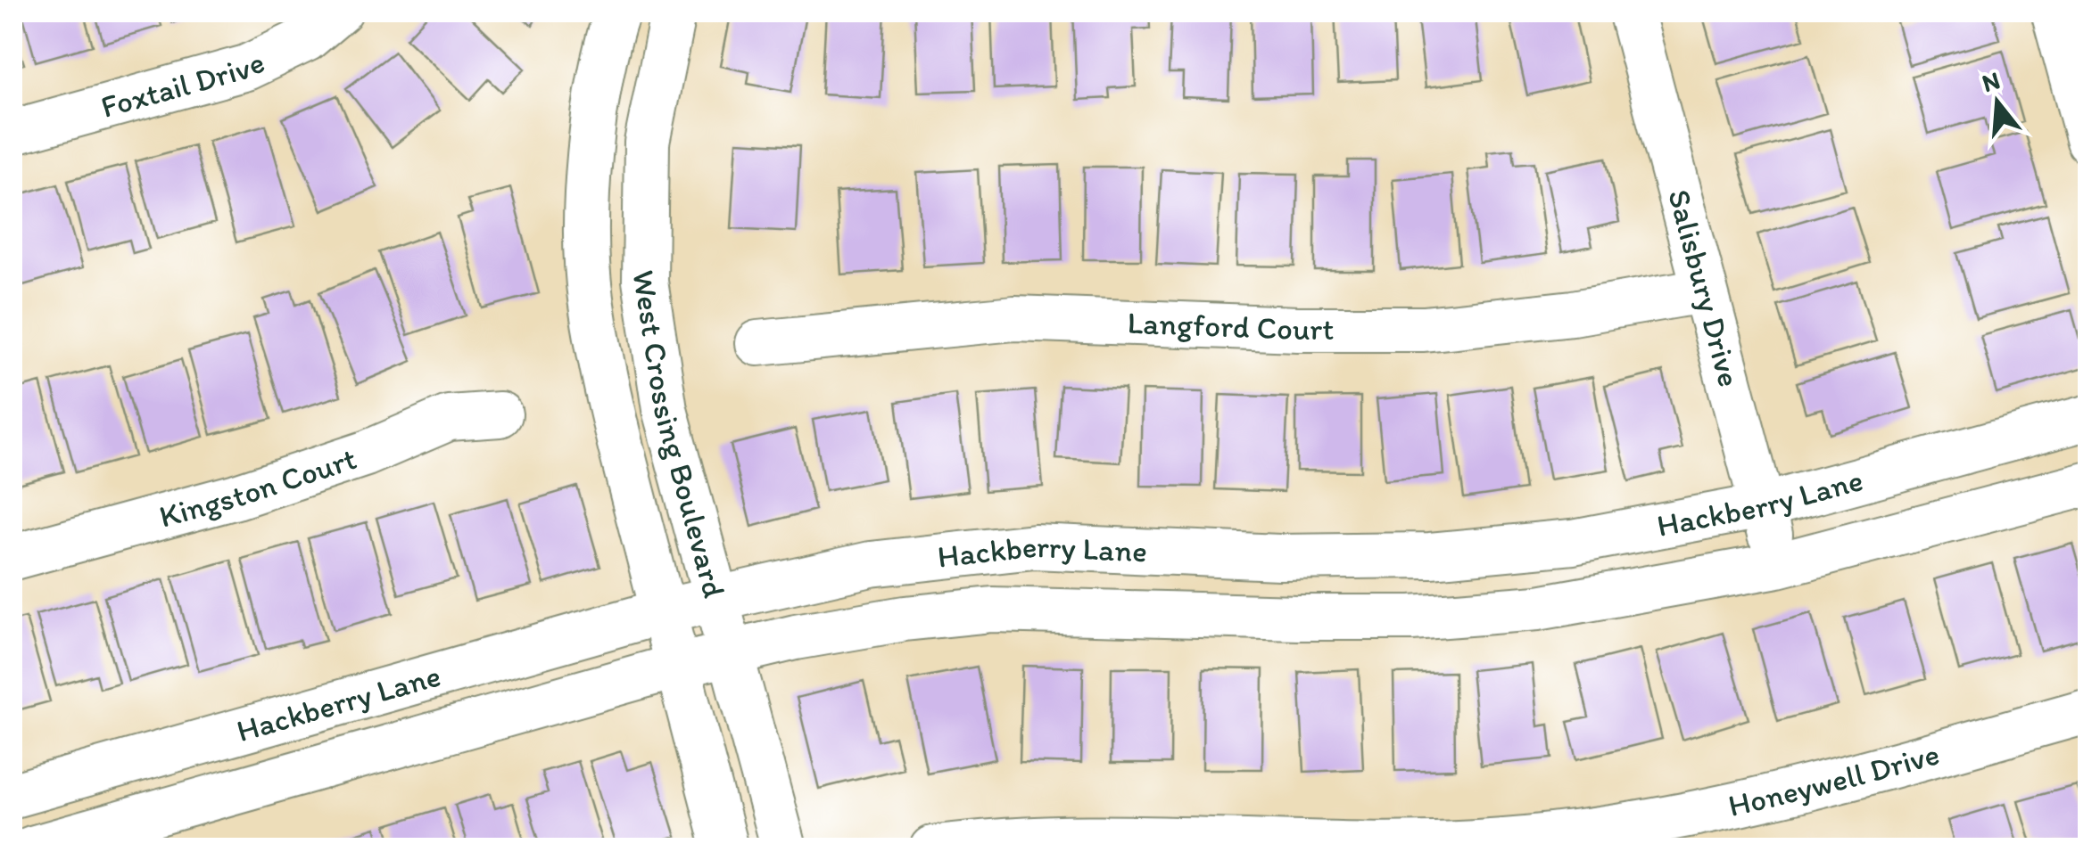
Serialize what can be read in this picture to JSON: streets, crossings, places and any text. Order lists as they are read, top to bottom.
{
  "streets": {
    "street": [
      "Foxtail Drive",
      "Salisbury Drive",
      "Langford Court",
      "West Crossing Boulevard",
      "Kingston Court",
      "Hackberry Lane",
      "Honeywell Drive"
    ]
  },
  "crossings": [
    ["Salisbury Drive", "Langford Court"],
    ["Salisbury Drive", "Hackberry Lane"],
    ["West Crossing Boulevard", "Hackberry Lane"]
  ],
  "north": "top"
}
